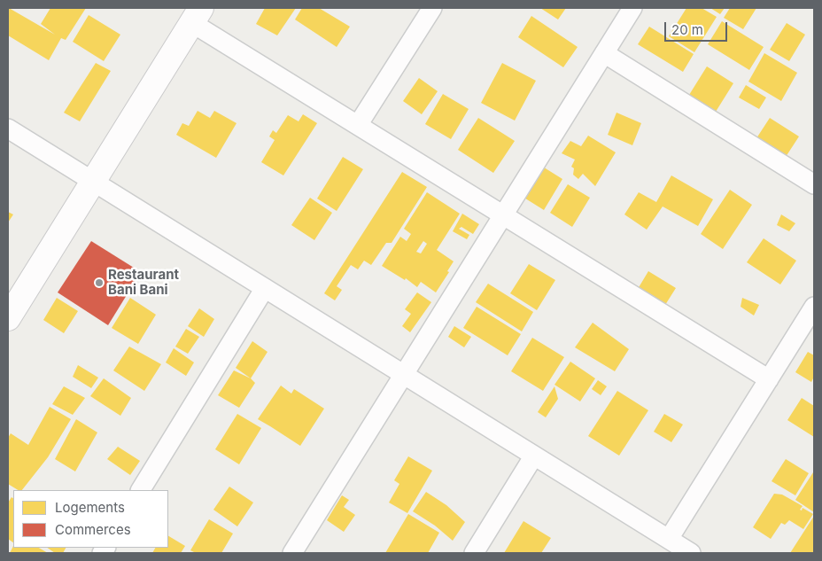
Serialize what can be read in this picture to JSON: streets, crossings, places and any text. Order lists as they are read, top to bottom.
{
  "places": ["Restaurant Bani Bani"],
  "legend": ["Logements", "Commerces"],
  "scale_bar": "20 m"
}
